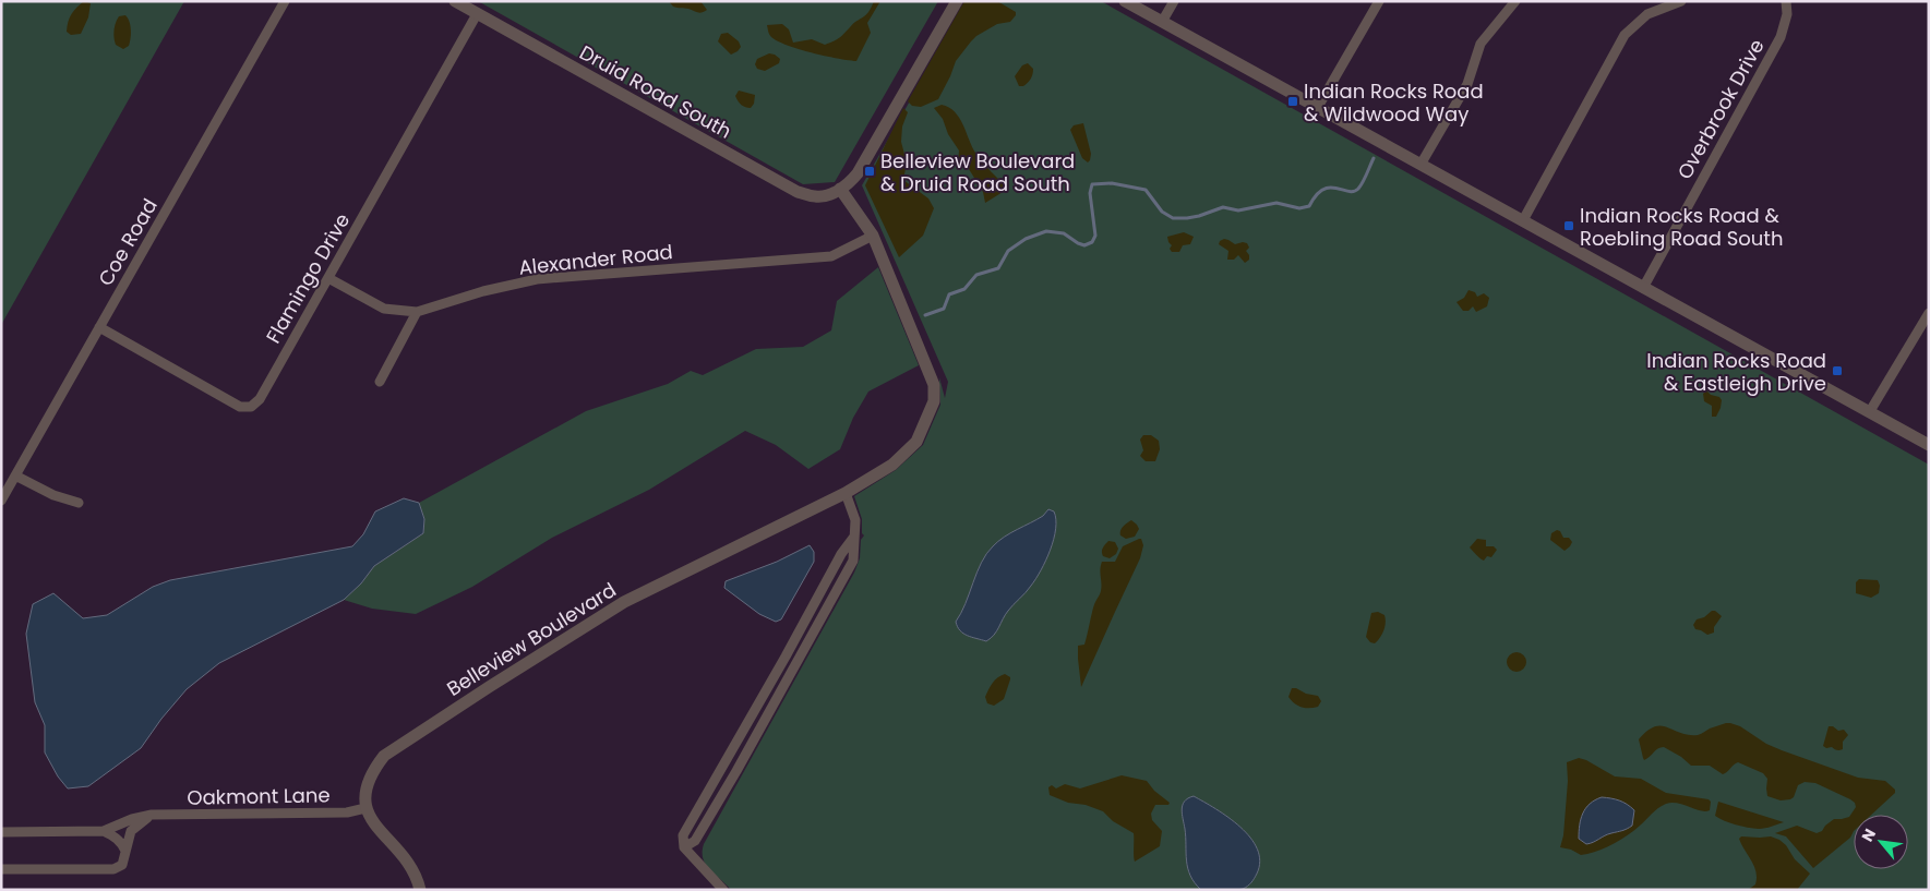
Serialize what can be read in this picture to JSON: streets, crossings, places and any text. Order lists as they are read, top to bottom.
{
  "streets": {
    "street": [
      "Druid Road South",
      "Overbrook Drive",
      "Coe Road",
      "Alexander Road",
      "Flamingo Drive",
      "Belleview Boulevard",
      "Oakmont Lane"
    ]
  },
  "crossings": [
    ["Druid Road South", "Flamingo Drive"],
    ["Druid Road South", "Belleview Boulevard"],
    ["Coe Road", "Flamingo Drive"],
    ["Alexander Road", "Flamingo Drive"],
    ["Alexander Road", "Belleview Boulevard"],
    ["Belleview Boulevard", "Oakmont Lane"]
  ],
  "places": {
    "transit": [
      "Indian Rocks Road & Wildwood Way",
      "Belleview Boulevard & Druid Road South",
      "Indian Rocks Road & Roebling Road South",
      "Indian Rocks Road & Eastleigh Drive"
    ]
  },
  "north": "top left"
}
